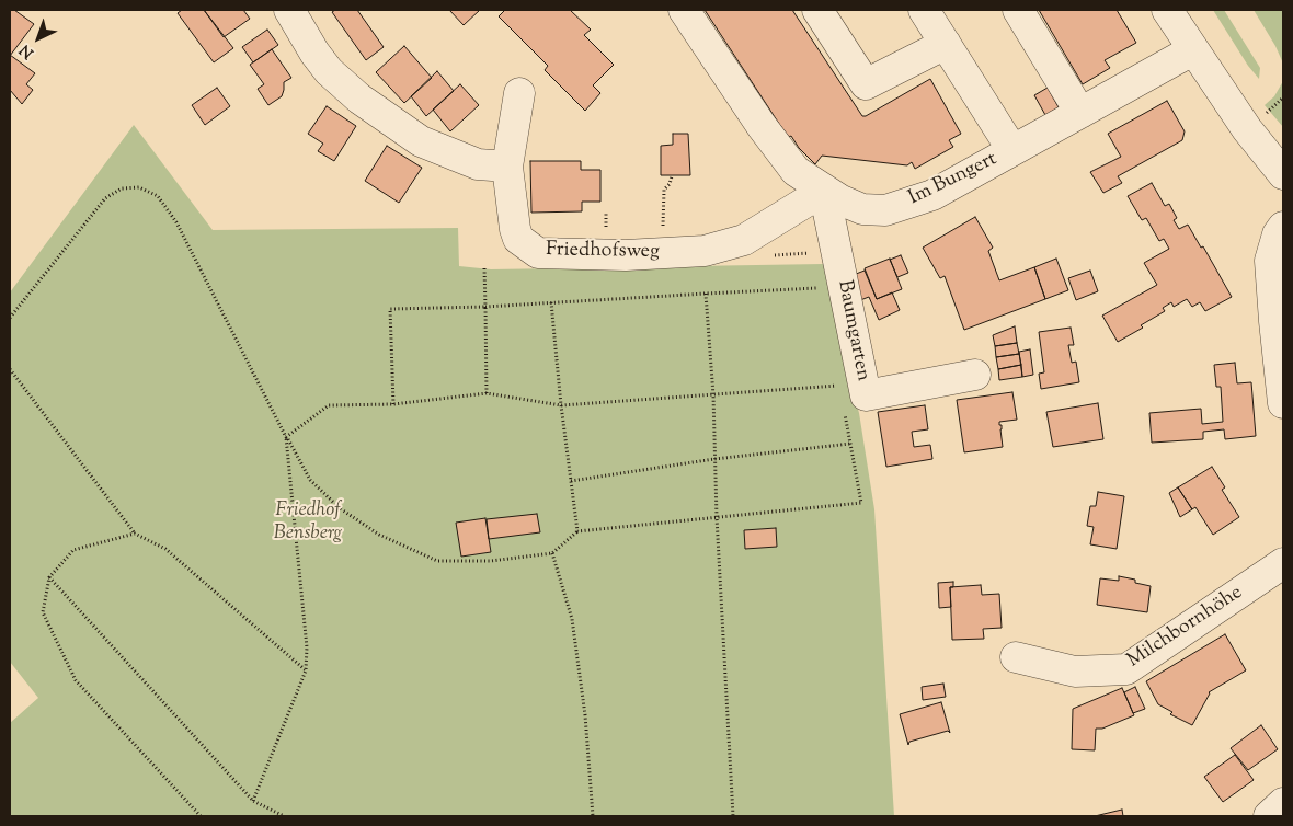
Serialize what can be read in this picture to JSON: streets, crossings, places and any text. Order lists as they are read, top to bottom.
{
  "streets": {
    "street": [
      "Im Bungert",
      "Friedhofsweg",
      "Baumgarten",
      "Milchbornhöhe"
    ]
  },
  "crossings": [
    ["Im Bungert", "Friedhofsweg"],
    ["Im Bungert", "Baumgarten"],
    ["Friedhofsweg", "Baumgarten"]
  ],
  "parks": ["Friedhof Bensberg"],
  "north": "bottom left"
}
